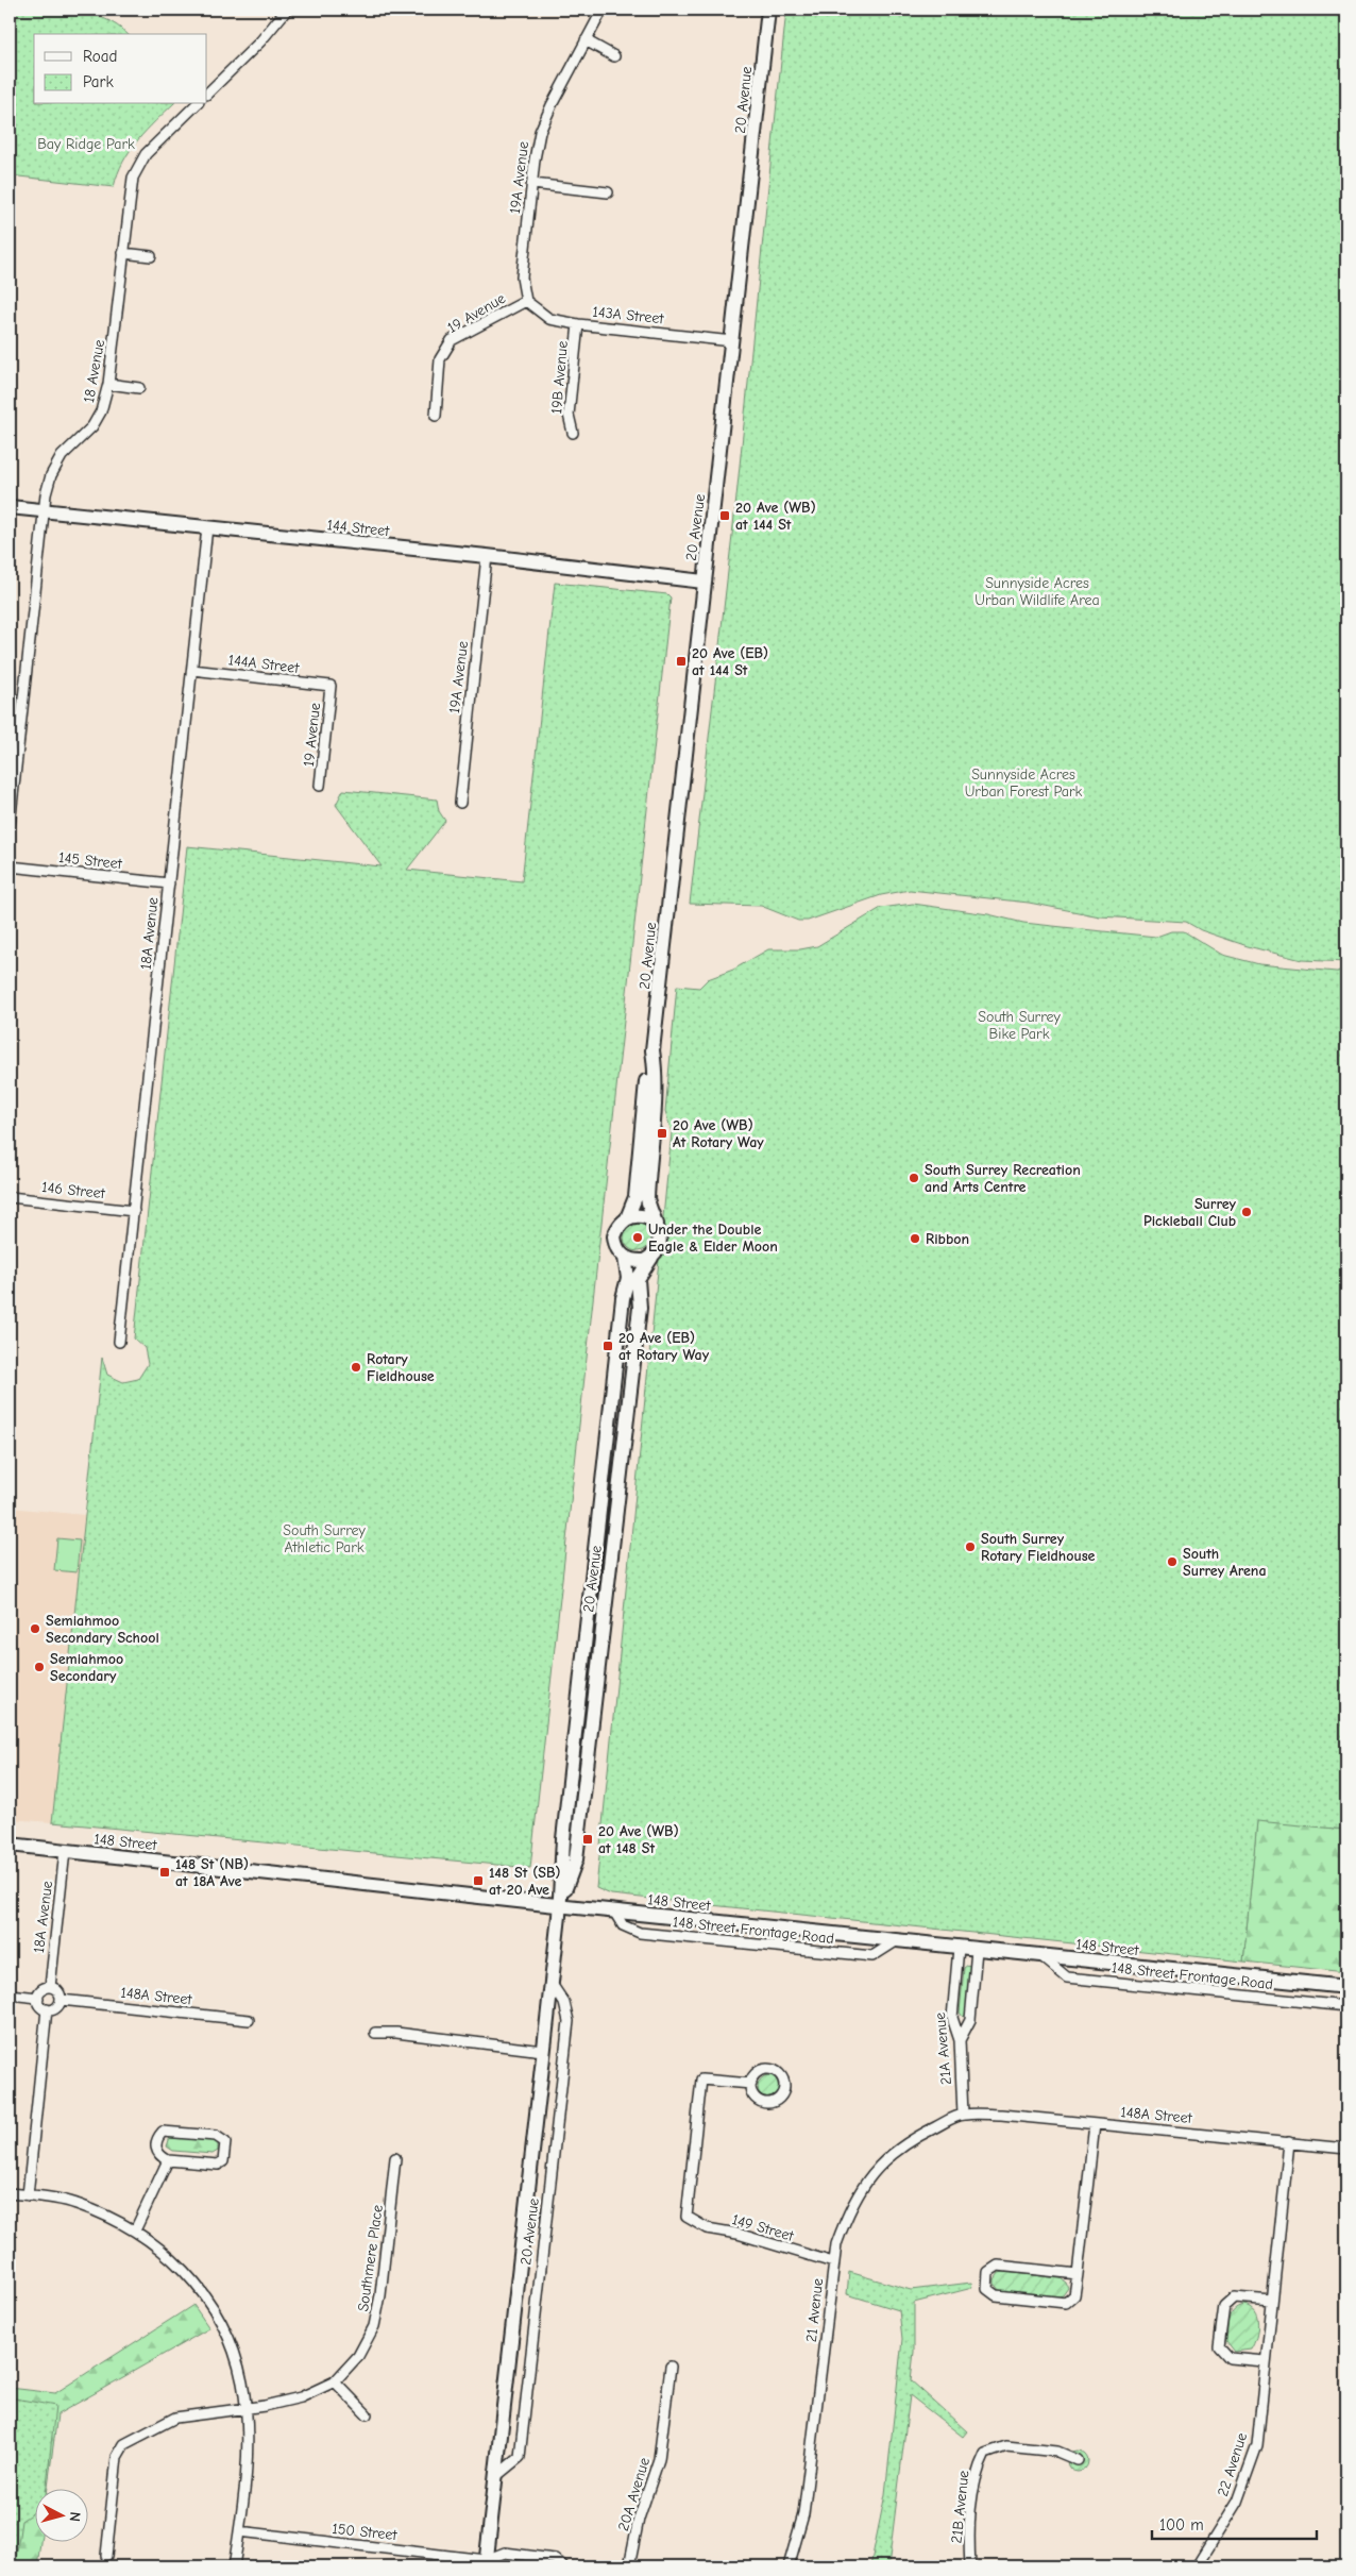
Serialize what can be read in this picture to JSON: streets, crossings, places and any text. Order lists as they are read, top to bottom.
{
  "streets": {
    "street": [
      "20 Avenue",
      "19A Avenue",
      "19 Avenue",
      "143A Street",
      "18 Avenue",
      "19B Avenue",
      "144 Street",
      "144A Street",
      "145 Street",
      "18A Avenue",
      "146 Street",
      "148 Street",
      "148 Street Frontage Road",
      "148A Street",
      "21A Avenue",
      "149 Street",
      "Southmere Place",
      "21 Avenue",
      "22 Avenue",
      "20A Avenue",
      "21B Avenue",
      "150 Street"
    ]
  },
  "crossings": [
    ["20 Avenue", "143A Street"],
    ["20 Avenue", "144 Street"],
    ["20 Avenue", "148 Street"],
    ["20 Avenue", "150 Street"],
    ["19A Avenue", "19 Avenue"],
    ["19A Avenue", "143A Street"],
    ["19A Avenue", "144 Street"],
    ["19 Avenue", "143A Street"],
    ["19 Avenue", "144A Street"],
    ["143A Street", "19B Avenue"],
    ["18 Avenue", "144 Street"],
    ["144 Street", "18A Avenue"],
    ["144A Street", "18A Avenue"],
    ["145 Street", "18A Avenue"],
    ["18A Avenue", "146 Street"],
    ["18A Avenue", "148 Street"],
    ["18A Avenue", "148A Street"],
    ["148 Street", "148 Street Frontage Road"],
    ["148 Street", "21A Avenue"],
    ["148A Street", "21A Avenue"],
    ["148A Street", "21 Avenue"],
    ["148A Street", "22 Avenue"],
    ["21A Avenue", "21 Avenue"],
    ["149 Street", "21 Avenue"]
  ],
  "parks": [
    "Bay Ridge Park",
    "Sunnyside Acres Urban Wildlife Area",
    "Sunnyside Acres Urban Forest Park",
    "South Surrey Bike Park",
    "South Surrey Athletic Park"
  ],
  "places": {
    "transit": [
      "20 Ave (WB) at 144 St",
      "20 Ave (EB) at 144 St",
      "20 Ave (WB) At Rotary Way",
      "20 Ave (EB) at Rotary Way",
      "20 Ave (WB) at 148 St",
      "148 St (NB) at 18A Ave",
      "148 St (SB) at 20 Ave"
    ],
    "other": [
      "South Surrey Recreation and Arts Centre",
      "Surrey Pickleball Club",
      "Under the Double Eagle & Elder Moon",
      "Ribbon",
      "Rotary Fieldhouse",
      "South Surrey Rotary Fieldhouse",
      "South Surrey Arena",
      "Semiahmoo Secondary School",
      "Semiahmoo Secondary"
    ]
  },
  "legend": ["Road", "Park"],
  "scale_bar": "100 m",
  "north": "right"
}
